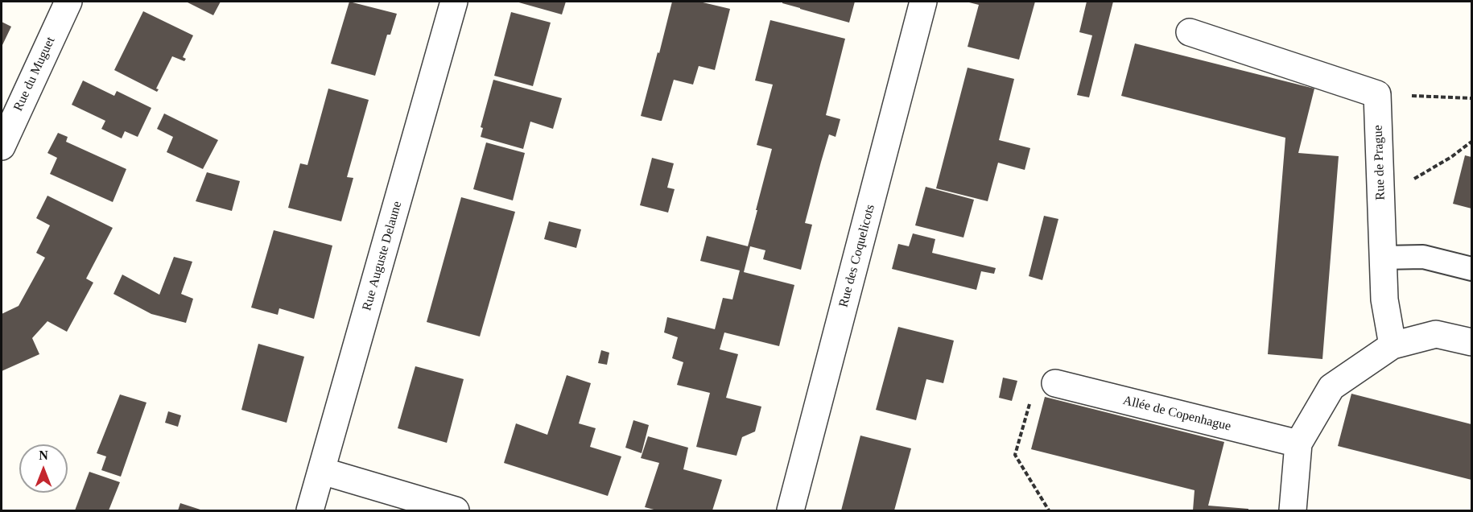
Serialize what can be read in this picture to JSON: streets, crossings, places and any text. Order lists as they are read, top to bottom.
{
  "streets": {
    "street": [
      "Rue du Muguet",
      "Rue de Prague",
      "Rue Auguste Delaune",
      "Rue des Coquelicots",
      "Allée de Copenhague"
    ]
  },
  "north": "top"
}
